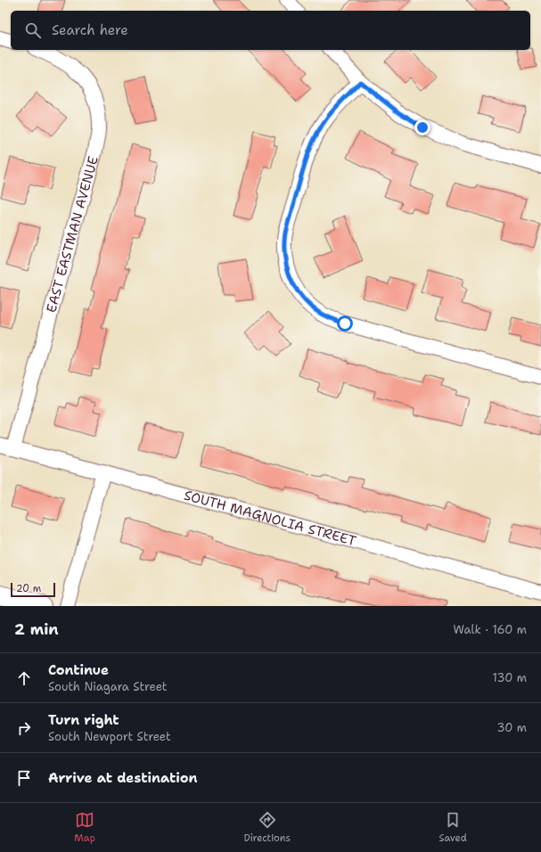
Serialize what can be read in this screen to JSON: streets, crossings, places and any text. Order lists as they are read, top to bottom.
{
  "streets": {
    "street": ["EAST EASTMAN AVENUE", "SOUTH MAGNOLIA STREET"]
  },
  "crossings": [
    ["EAST EASTMAN AVENUE", "SOUTH MAGNOLIA STREET"]
  ],
  "scale_bar": "20 m",
  "page": {
    "search": "Search here",
    "scale": "20 m",
    "heading": ["2 min", "Walk · 160 m"],
    "list": [
      ["Continue", "South Niagara Street", "130 m"],
      ["Turn right", "South Newport Street", "30 m"],
      "Arrive at destination"
    ],
    "nav": ["Map", "Directions", "Saved"]
  }
}
